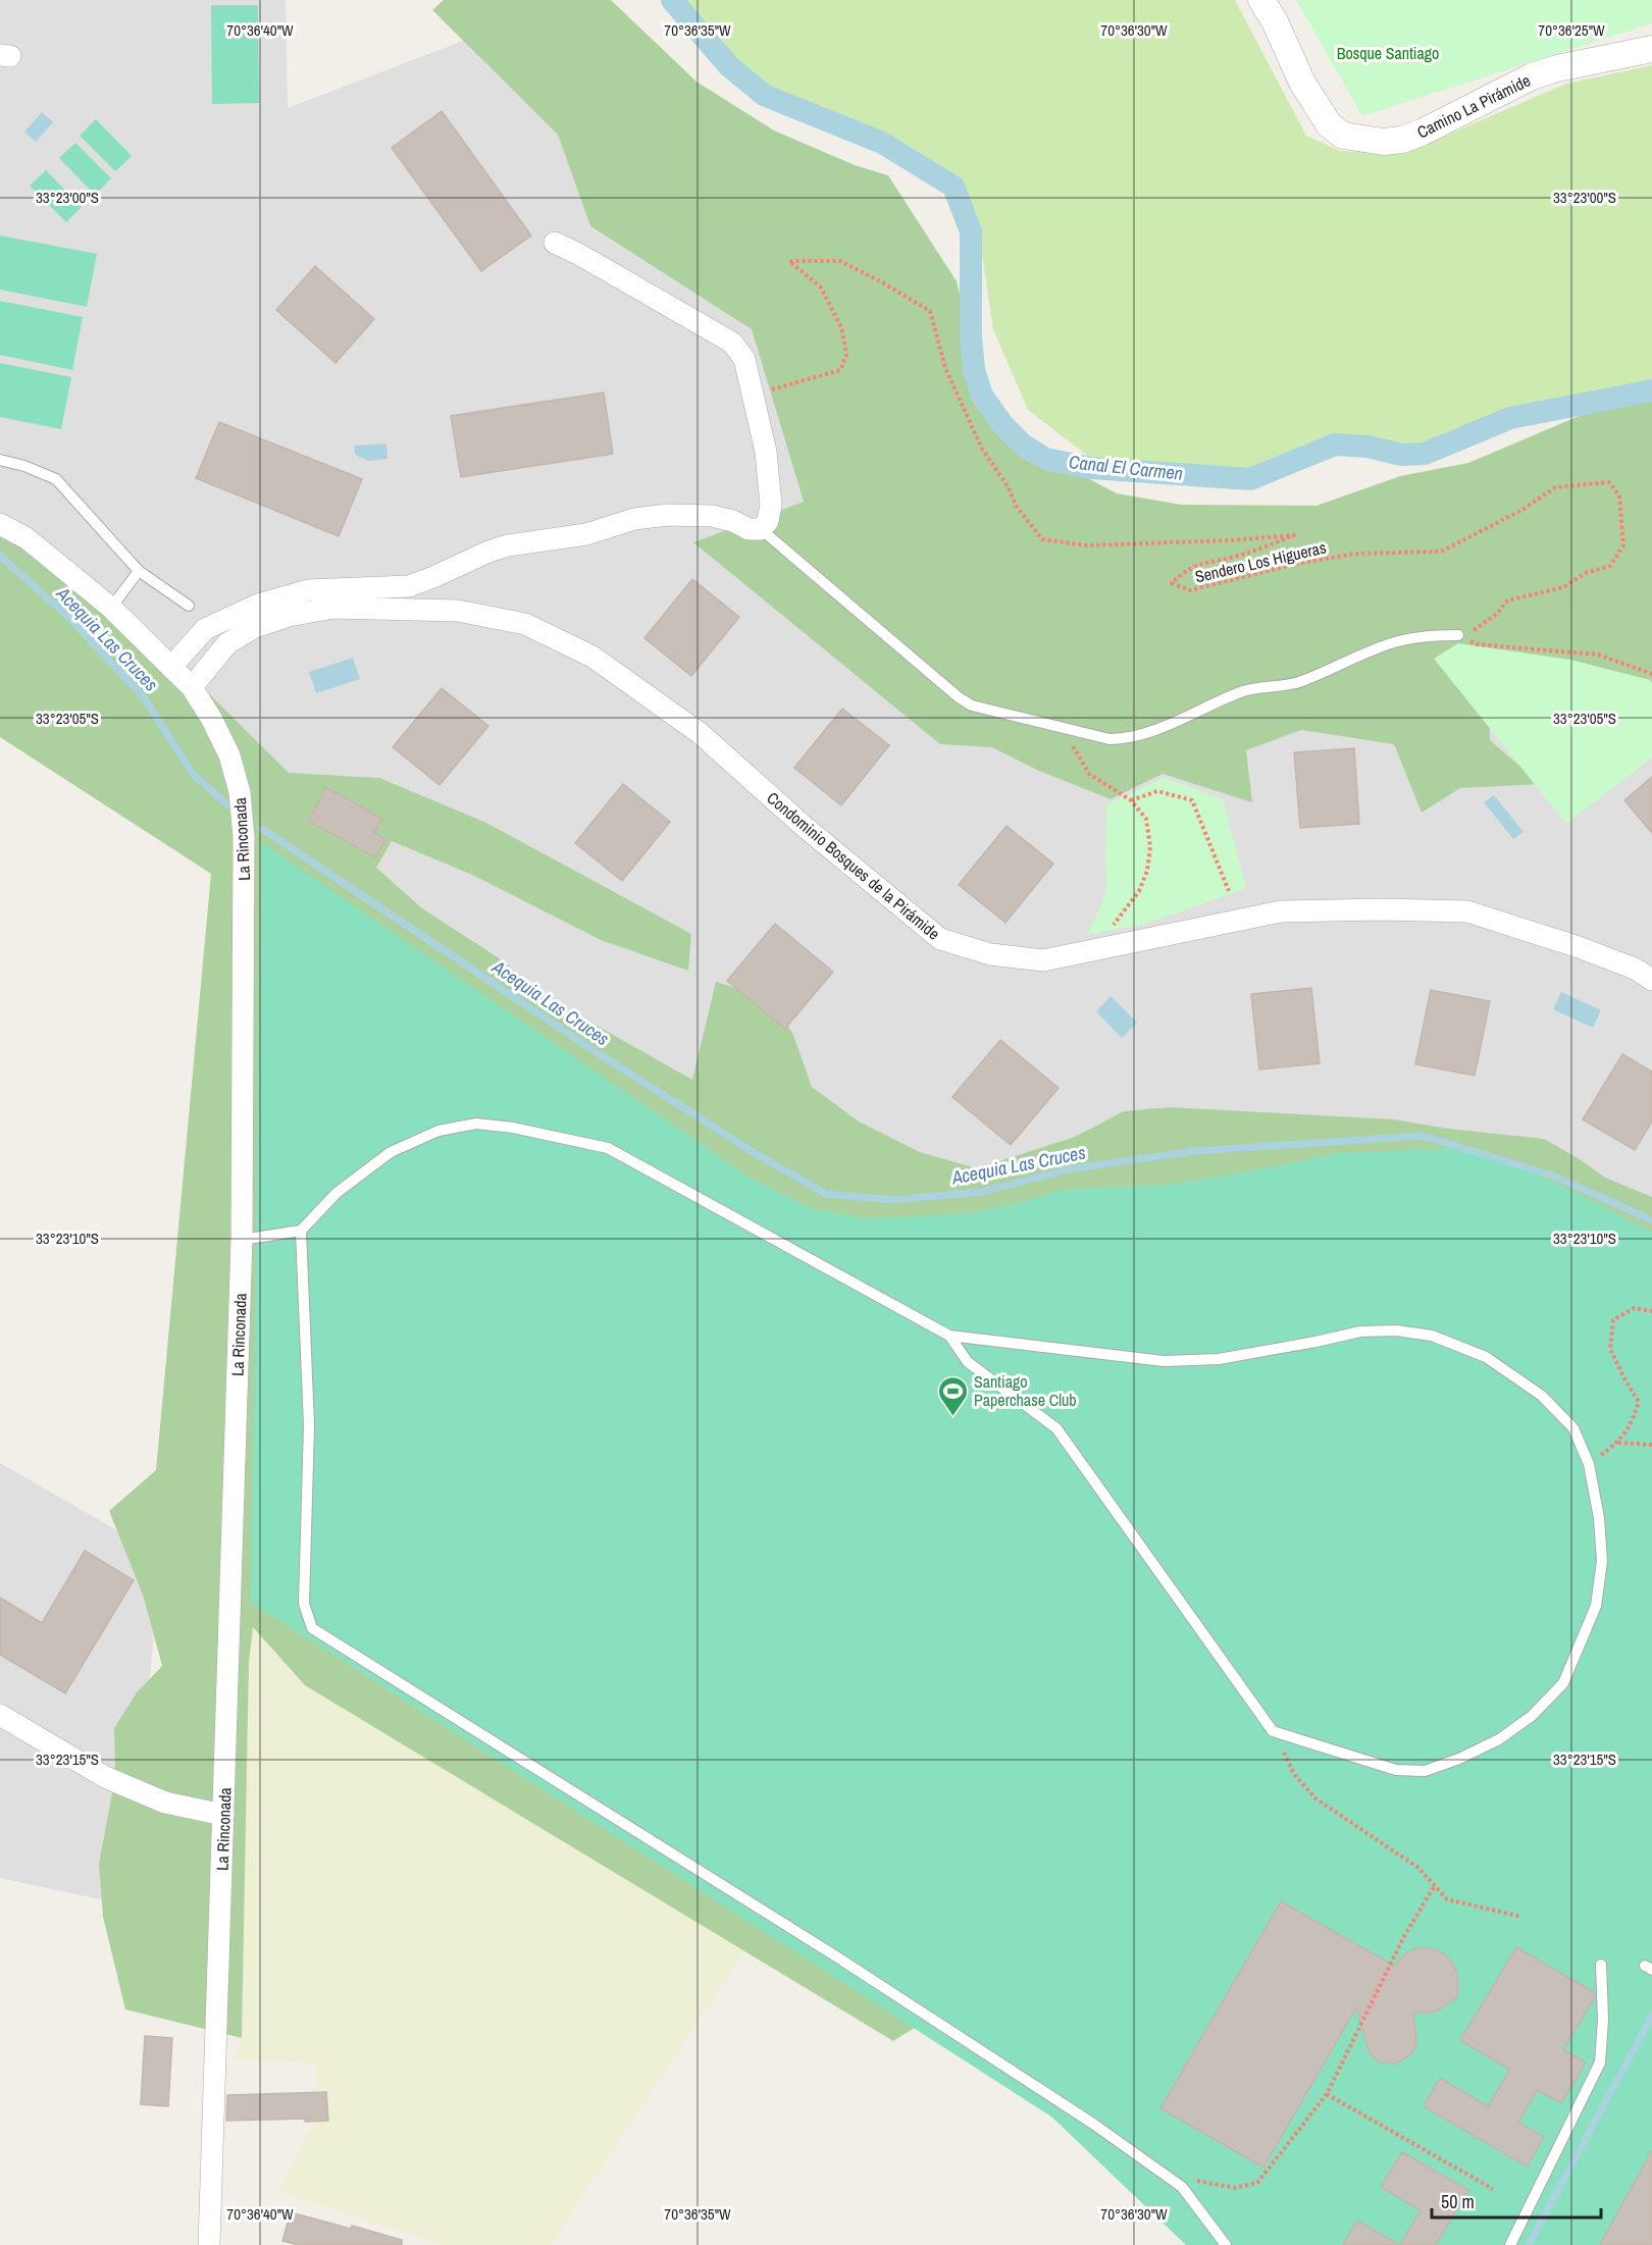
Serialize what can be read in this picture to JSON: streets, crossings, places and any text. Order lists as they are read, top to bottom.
{
  "streets": {
    "street": ["Camino La Pirámide", "La Rinconada", "Condominio Bosques de la Pirámide"],
    "path": ["Sendero Los Higueras"]
  },
  "crossings": [
    ["La Rinconada", "Condominio Bosques de la Pirámide"]
  ],
  "water": ["Canal El Carmen", "Acequia Las Cruces"],
  "parks": ["Bosque Santiago"],
  "places": {
    "sports": ["Santiago Paperchase Club"]
  },
  "scale_bar": "50 m",
  "coordinates": [
    "70°36'40\"W",
    "70°36'35\"W",
    "70°36'30\"W",
    "70°36'25\"W",
    "33°23'00\"S",
    "33°23'05\"S",
    "33°23'10\"S",
    "33°23'15\"S"
  ]
}
